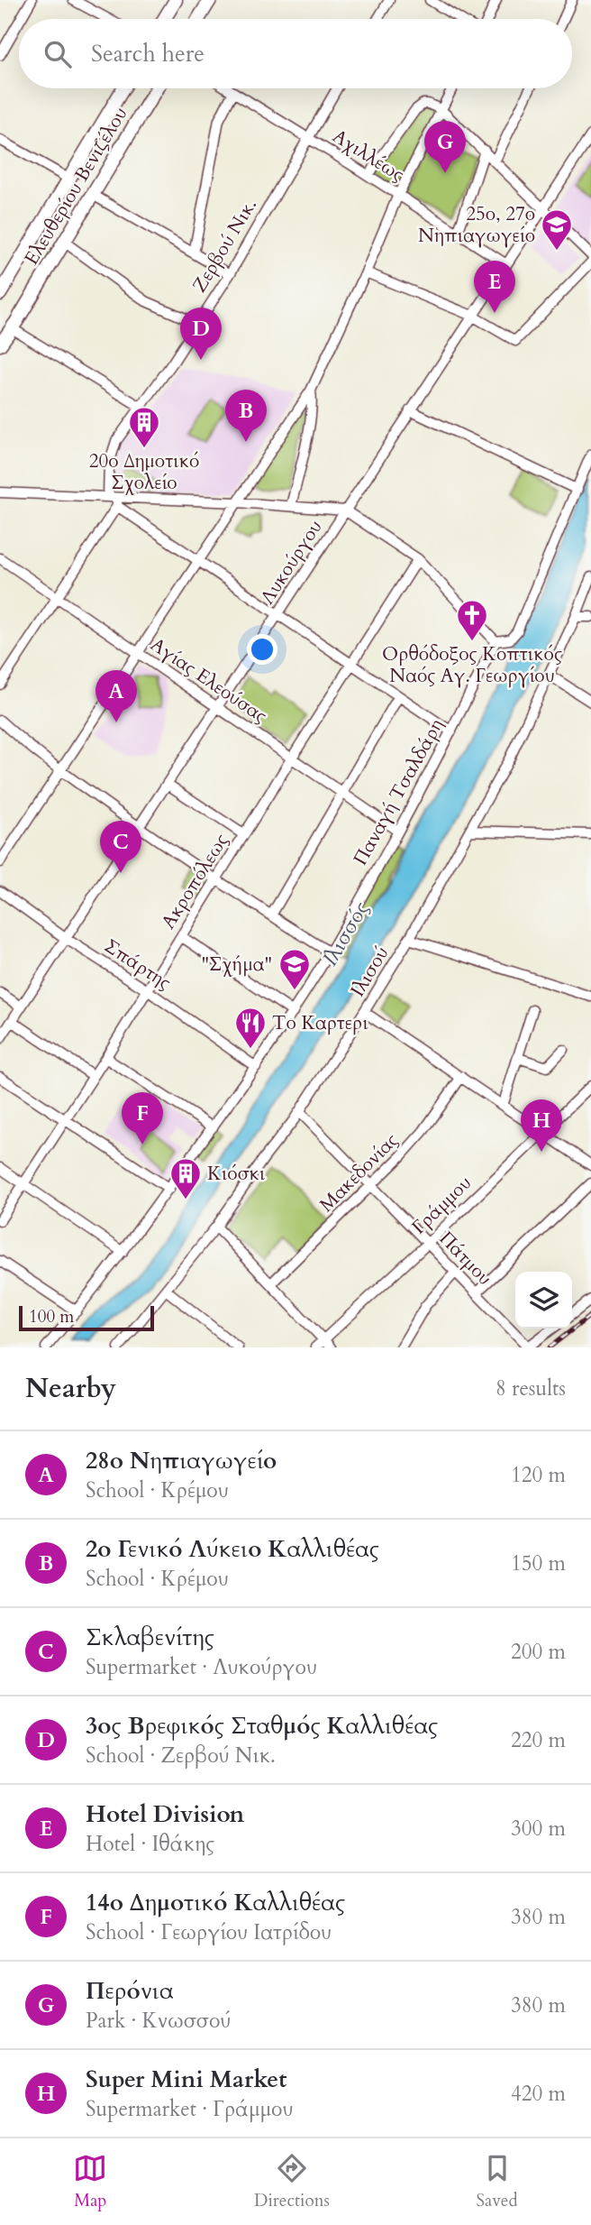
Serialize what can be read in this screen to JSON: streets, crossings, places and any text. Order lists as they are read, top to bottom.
{
  "streets": {
    "main road": ["Ελευθερίου Βενιζέλου"],
    "street": [
      "Αχιλλέως",
      "Ζερβού Νικ.",
      "Λυκούργου",
      "Αγίας Ελεούσας",
      "Παναγή Τσαλδάρη",
      "Ακροπόλεως",
      "Σπάρτης",
      "Ιλισού",
      "Μακεδονίας",
      "Γράμμου",
      "Πάτμου"
    ]
  },
  "crossings": [
    ["Αχιλλέως", "Ζερβού Νικ."],
    ["Αχιλλέως", "Λυκούργου"],
    ["Λυκούργου", "Αγίας Ελεούσας"],
    ["Λυκούργου", "Σπάρτης"],
    ["Αγίας Ελεούσας", "Παναγή Τσαλδάρη"],
    ["Αγίας Ελεούσας", "Ακροπόλεως"],
    ["Παναγή Τσαλδάρη", "Σπάρτης"],
    ["Ακροπόλεως", "Σπάρτης"],
    ["Ιλισού", "Πάτμου"],
    ["Μακεδονίας", "Πάτμου"],
    ["Γράμμου", "Πάτμου"]
  ],
  "water": ["Ιλισσός"],
  "places": {
    "school or university": ["25ο, 27ο Νηπιαγωγείο", "\"Σχήμα\""],
    "building": ["20ο Δημοτικό Σχολείο", "Κιόσκι"],
    "church": ["Ορθόδοξος Κοπτικός Ναός Αγ. Γεωργίου"],
    "restaurant": ["Το Καρτερι"]
  },
  "scale_bar": "100 m",
  "page": {
    "search": "Search here",
    "pins": [
      "G",
      "E",
      "D",
      "B",
      "A",
      "C",
      "F",
      "H"
    ],
    "scale": "100 m",
    "heading": ["Nearby", "8 results"],
    "list": [
      {
        "mark": "A",
        "name": "28ο Νηπιαγωγείο",
        "note": "School · Κρέμου",
        "value": "120 m"
      },
      {
        "mark": "B",
        "name": "2ο Γενικό Λύκειο Καλλιθέας",
        "note": "School · Κρέμου",
        "value": "150 m"
      },
      {
        "mark": "C",
        "name": "Σκλαβενίτης",
        "note": "Supermarket · Λυκούργου",
        "value": "200 m"
      },
      {
        "mark": "D",
        "name": "3ος Βρεφικός Σταθμός Καλλιθέας",
        "note": "School · Ζερβού Νικ.",
        "value": "220 m"
      },
      {
        "mark": "E",
        "name": "Hotel Division",
        "note": "Hotel · Ιθάκης",
        "value": "300 m"
      },
      {
        "mark": "F",
        "name": "14ο Δημοτικό Καλλιθέας",
        "note": "School · Γεωργίου Ιατρίδου",
        "value": "380 m"
      },
      {
        "mark": "G",
        "name": "Περόνια",
        "note": "Park · Κνωσσού",
        "value": "380 m"
      },
      {
        "mark": "H",
        "name": "Super Mini Market",
        "note": "Supermarket · Γράμμου",
        "value": "420 m"
      }
    ],
    "nav": ["Map", "Directions", "Saved"]
  }
}
